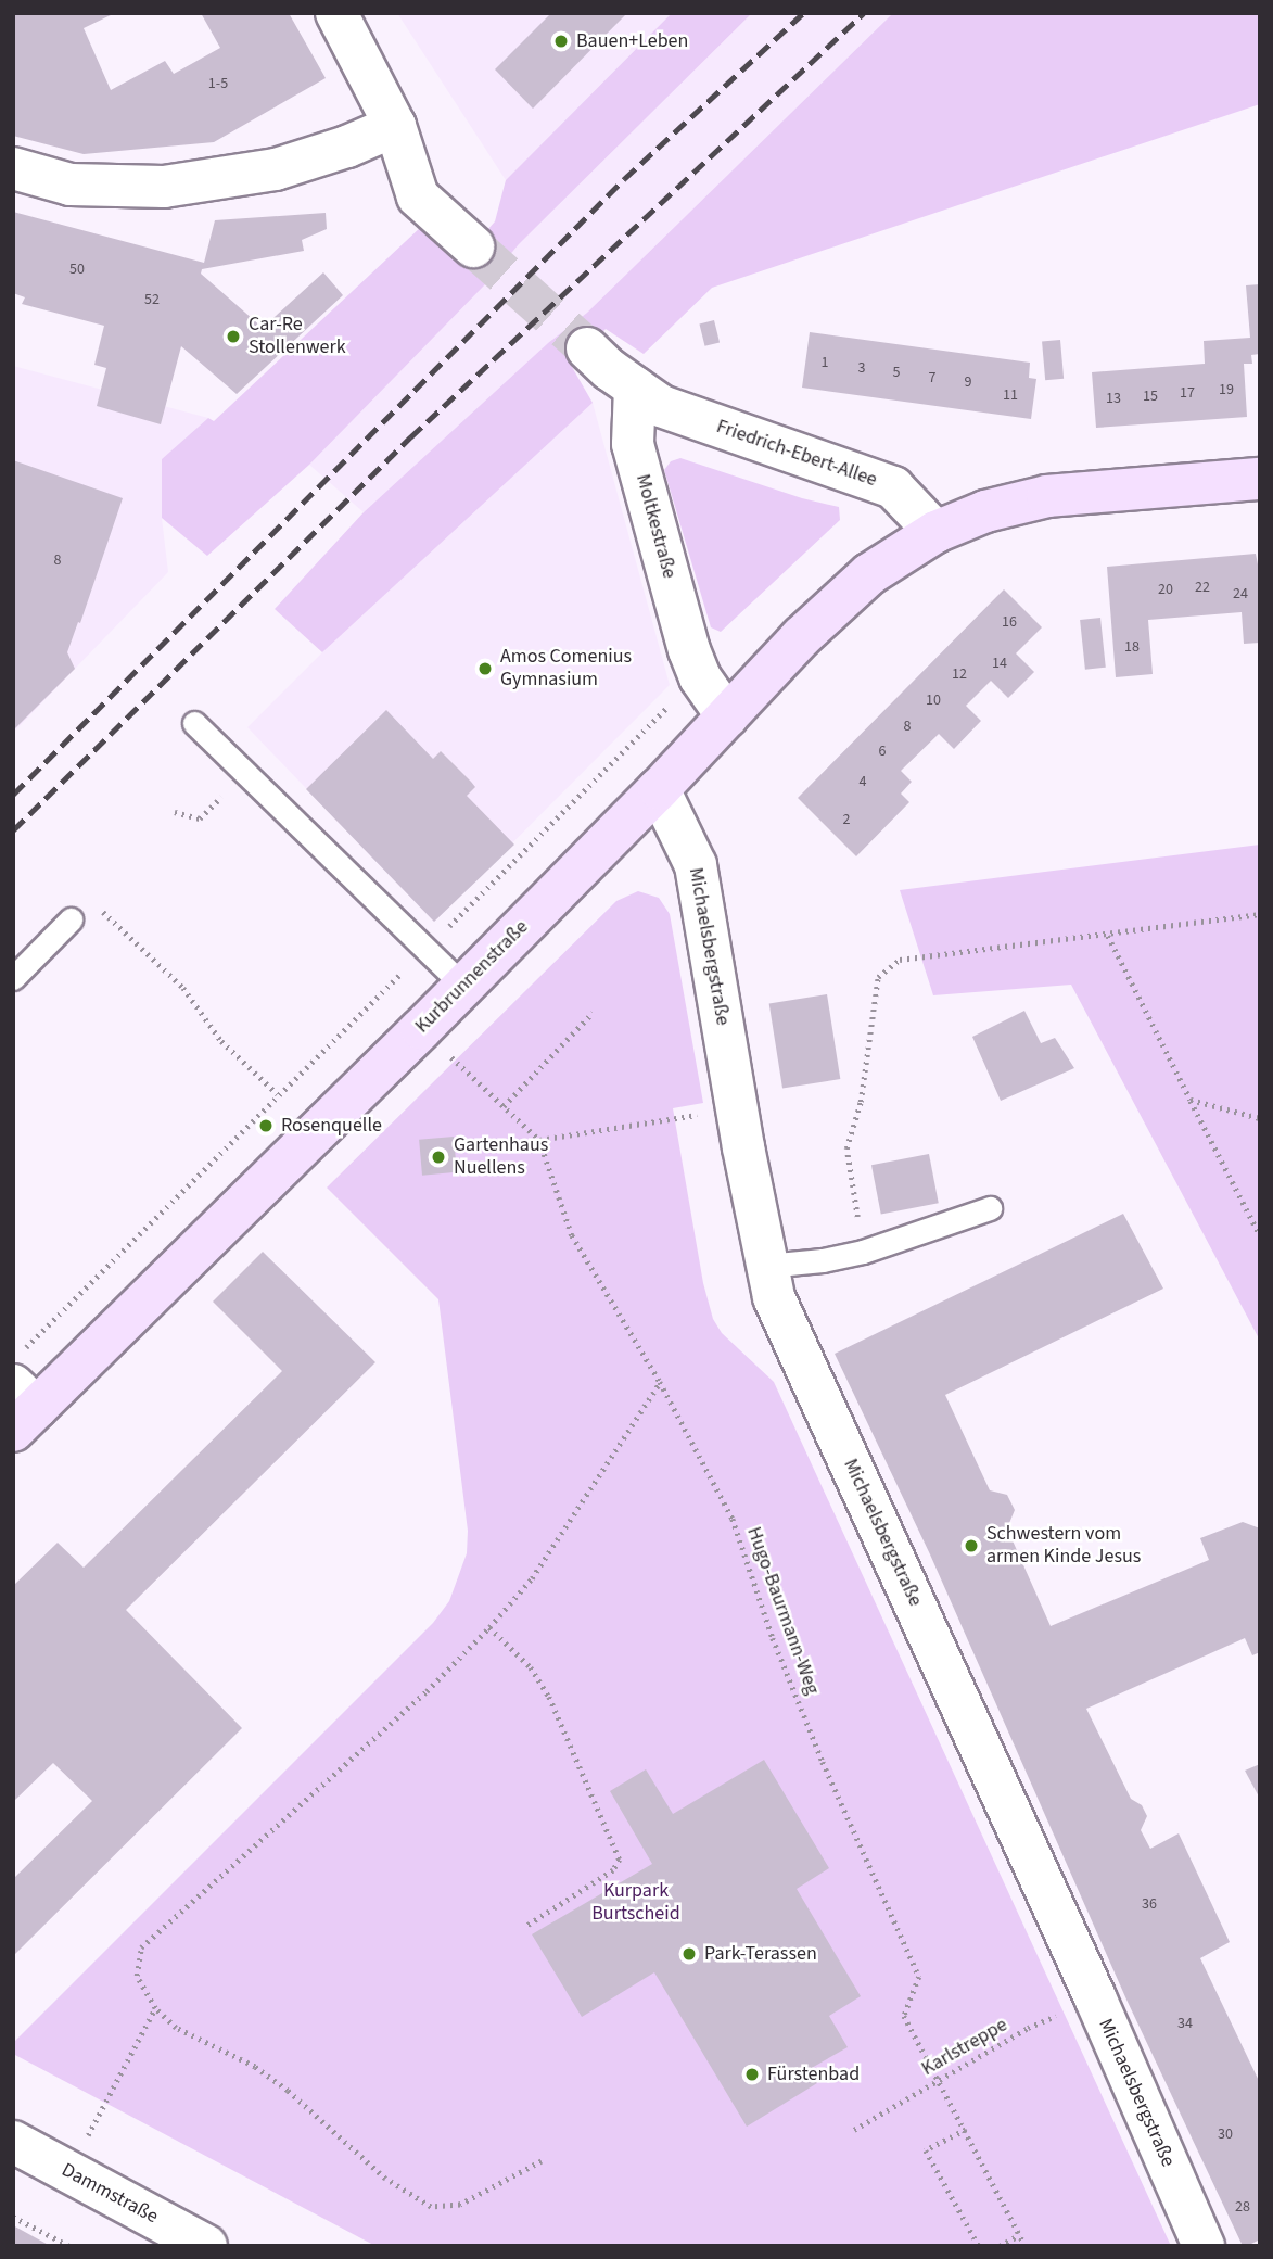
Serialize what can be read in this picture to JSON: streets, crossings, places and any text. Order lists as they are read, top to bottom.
{
  "streets": {
    "main road": ["Kurbrunnenstraße"],
    "street": [
      "Friedrich-Ebert-Allee",
      "Moltkestraße",
      "Michaelsbergstraße",
      "Dammstraße"
    ],
    "path": ["Hugo-Baurmann-Weg", "Karlstreppe"]
  },
  "crossings": [
    ["Friedrich-Ebert-Allee", "Moltkestraße"],
    ["Friedrich-Ebert-Allee", "Kurbrunnenstraße"],
    ["Moltkestraße", "Kurbrunnenstraße"],
    ["Michaelsbergstraße", "Kurbrunnenstraße"],
    ["Michaelsbergstraße", "Karlstreppe"],
    ["Kurbrunnenstraße", "Hugo-Baurmann-Weg"],
    ["Hugo-Baurmann-Weg", "Karlstreppe"]
  ],
  "parks": ["Kurpark Burtscheid"],
  "places": [
    "Bauen+Leben",
    "Car-Re Stollenwerk",
    "Amos Comenius Gymnasium",
    "Rosenquelle",
    "Gartenhaus Nuellens",
    "Schwestern vom armen Kinde Jesus",
    "Park-Terassen",
    "Fürstenbad"
  ],
  "house_numbers": [
    "1-5",
    "50",
    "52",
    "1",
    "3",
    "5",
    "7",
    "9",
    "19",
    "17",
    "11",
    "15",
    "13",
    "8",
    "22",
    "20",
    "24",
    "16",
    "18",
    "14",
    "12",
    "10",
    "8",
    "6",
    "4",
    "2",
    "36",
    "34",
    "30",
    "28"
  ]
}
